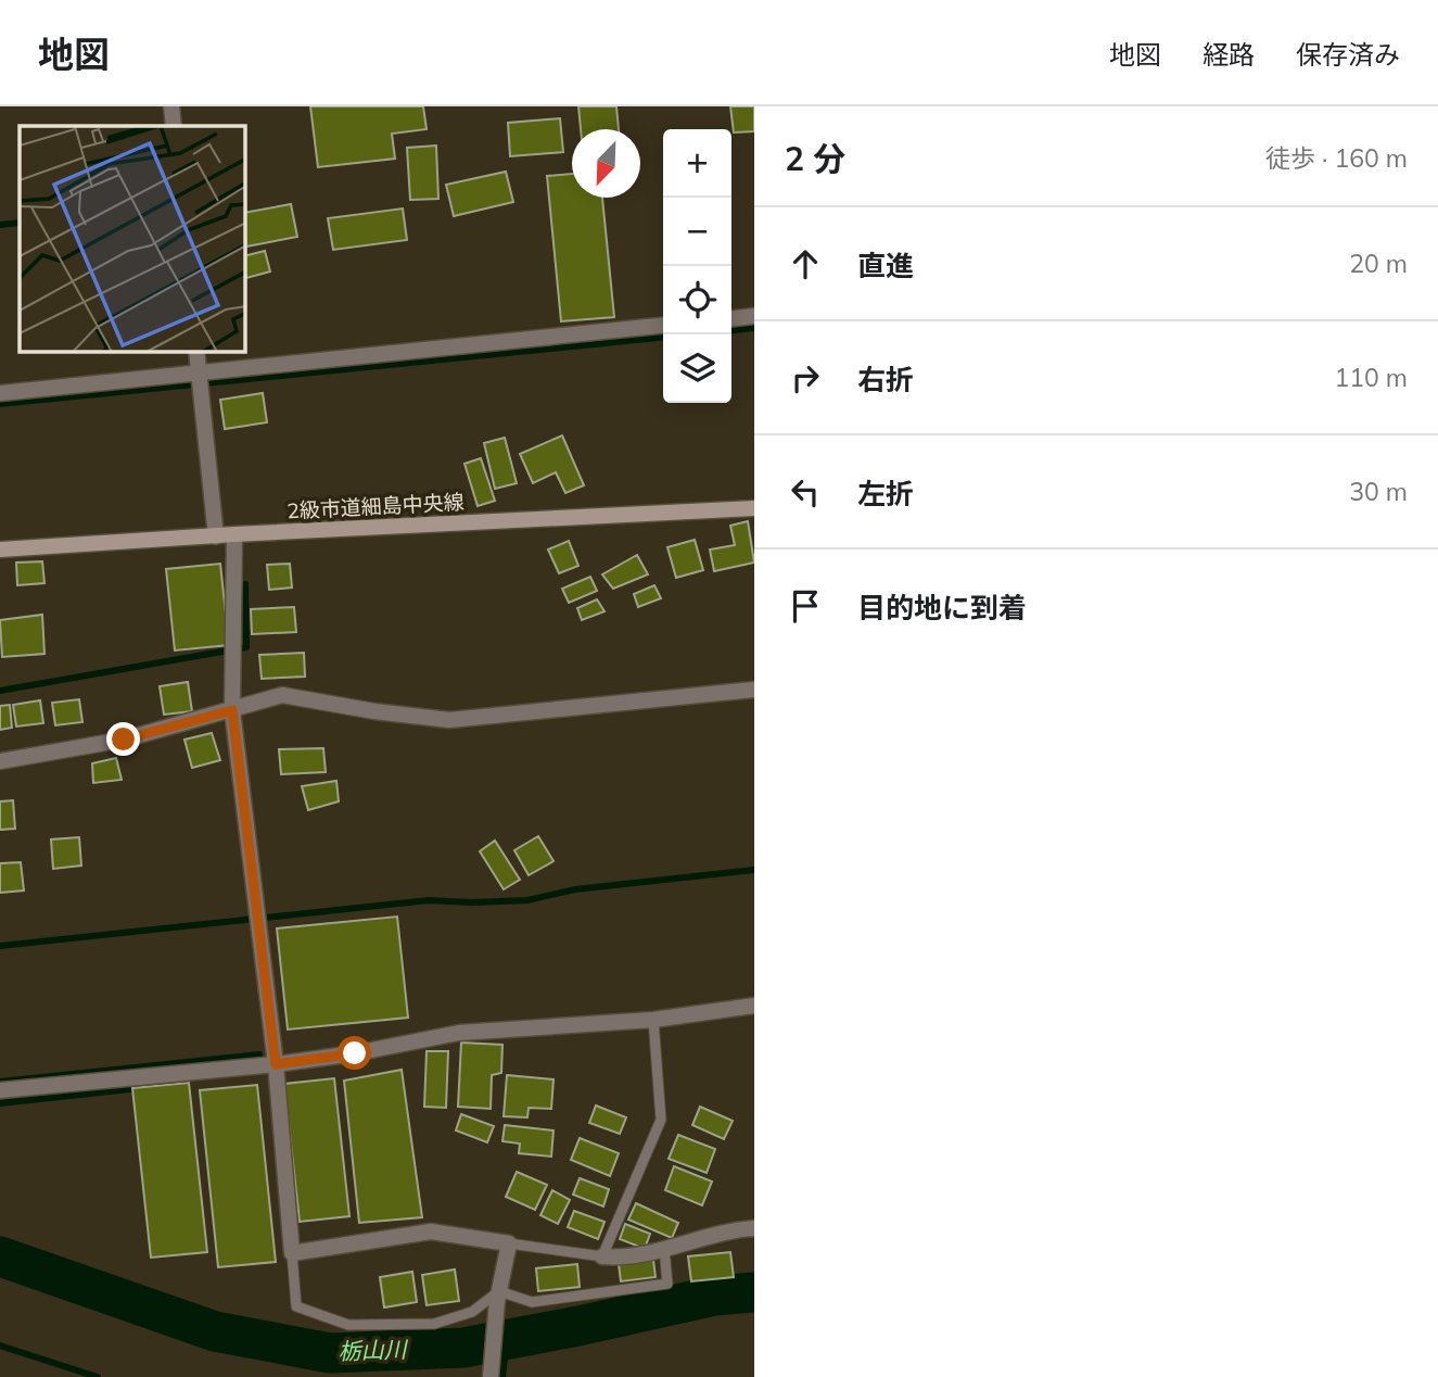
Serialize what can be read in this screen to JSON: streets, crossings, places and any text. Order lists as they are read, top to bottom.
{
  "streets": {
    "street": ["2級市道細島中央線"]
  },
  "water": ["栃山川"],
  "north": "bottom left",
  "page": {
    "header": "地図",
    "nav": ["地図", "経路", "保存済み"],
    "heading": ["2 分", "徒歩 · 160 m"],
    "map_buttons": ["+", "−"],
    "list": [
      ["直進", "20 m"],
      ["右折", "110 m"],
      ["左折", "30 m"],
      "目的地に到着"
    ]
  }
}
